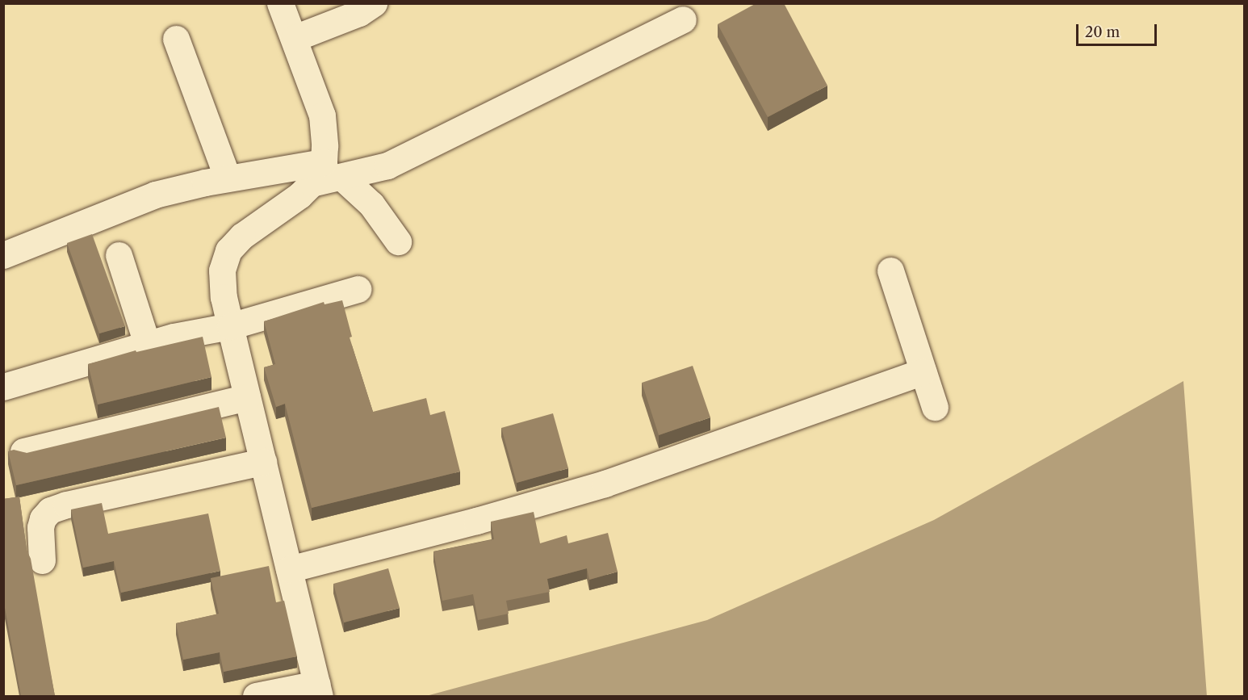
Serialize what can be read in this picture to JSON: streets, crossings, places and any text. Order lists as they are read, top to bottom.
{
  "scale_bar": "20 m"
}
